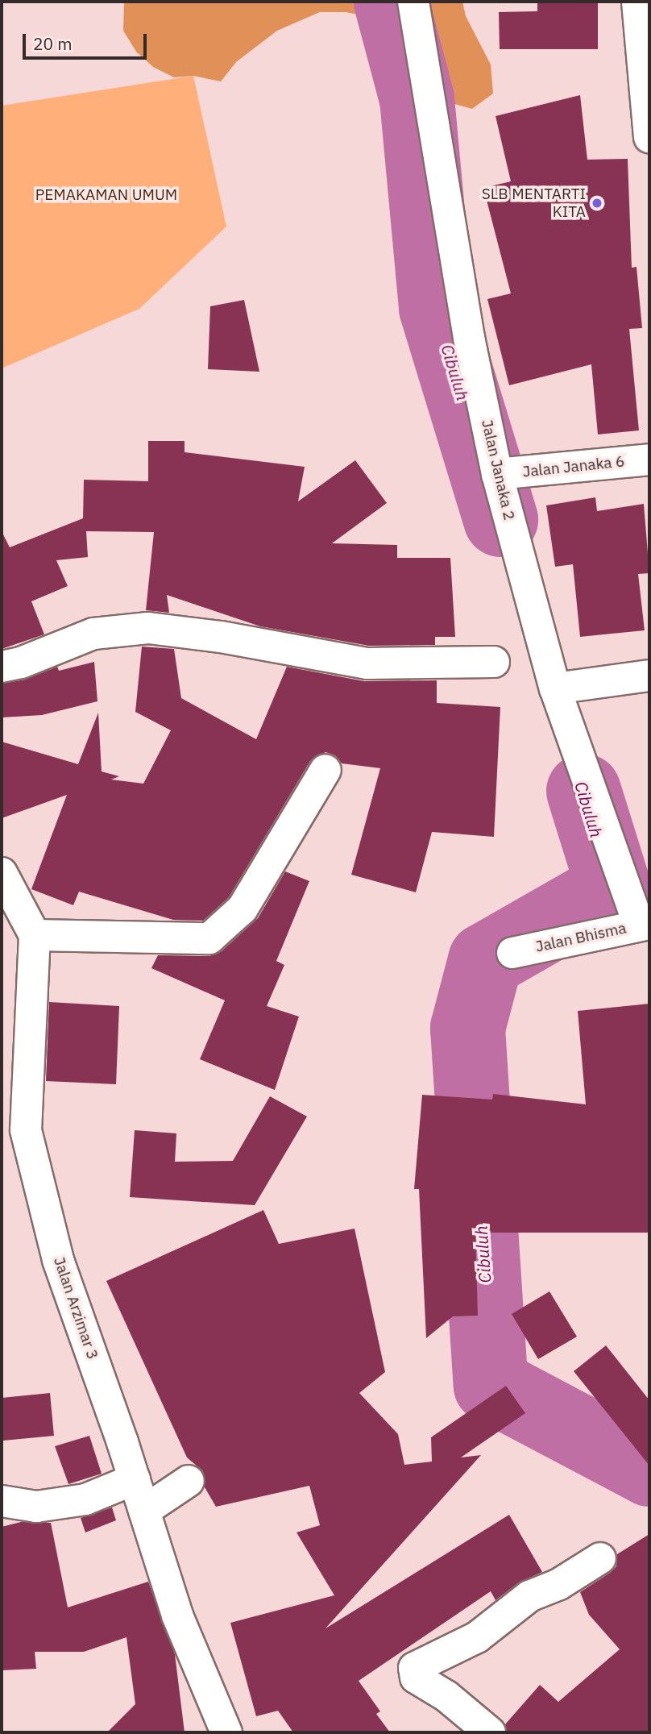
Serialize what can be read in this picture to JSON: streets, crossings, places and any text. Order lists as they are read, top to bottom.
{
  "streets": {
    "street": [
      "Jalan Janaka 6",
      "Jalan Janaka 2",
      "Jalan Bhisma",
      "Jalan Arzimar 3"
    ]
  },
  "crossings": [
    ["Jalan Janaka 6", "Jalan Janaka 2"],
    ["Jalan Janaka 2", "Jalan Bhisma"]
  ],
  "water": ["Cibuluh"],
  "parks": ["PEMAKAMAN UMUM"],
  "places": ["SLB MENTARTI KITA"],
  "scale_bar": "20 m"
}
